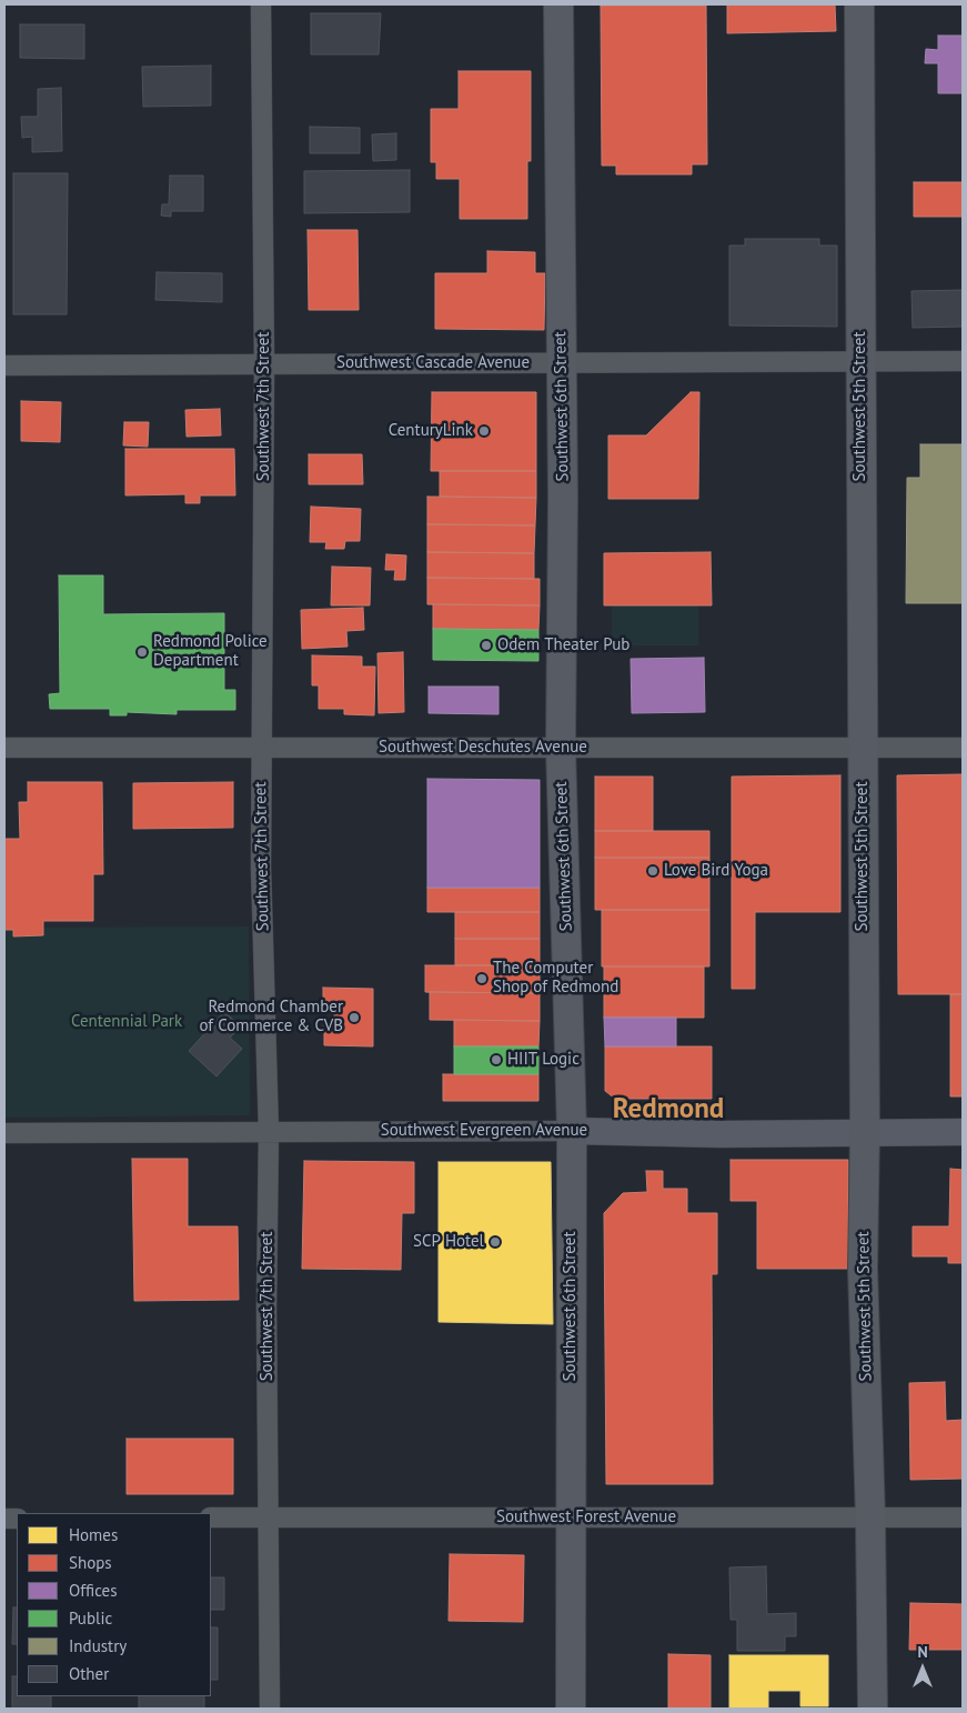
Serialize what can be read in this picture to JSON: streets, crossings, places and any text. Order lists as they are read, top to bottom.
{
  "streets": {
    "main road": ["Southwest 6th Street", "Southwest 5th Street", "Southwest Evergreen Avenue"],
    "street": [
      "Southwest Cascade Avenue",
      "Southwest 7th Street",
      "Southwest Deschutes Avenue",
      "Southwest Forest Avenue"
    ]
  },
  "crossings": [
    ["Southwest Cascade Avenue", "Southwest 7th Street"],
    ["Southwest Cascade Avenue", "Southwest 6th Street"],
    ["Southwest Cascade Avenue", "Southwest 5th Street"],
    ["Southwest 7th Street", "Southwest Deschutes Avenue"],
    ["Southwest 7th Street", "Southwest Evergreen Avenue"],
    ["Southwest 7th Street", "Southwest Forest Avenue"],
    ["Southwest 6th Street", "Southwest Deschutes Avenue"],
    ["Southwest 6th Street", "Southwest Evergreen Avenue"],
    ["Southwest 6th Street", "Southwest Forest Avenue"],
    ["Southwest 5th Street", "Southwest Deschutes Avenue"],
    ["Southwest 5th Street", "Southwest Evergreen Avenue"],
    ["Southwest 5th Street", "Southwest Forest Avenue"]
  ],
  "districts": ["Redmond"],
  "parks": ["Centennial Park"],
  "places": [
    "CenturyLink",
    "Odem Theater Pub",
    "Redmond Police Department",
    "Love Bird Yoga",
    "The Computer Shop of Redmond",
    "Redmond Chamber of Commerce & CVB",
    "HIIT Logic",
    "SCP Hotel"
  ],
  "legend": [
    "Homes",
    "Shops",
    "Offices",
    "Public",
    "Industry",
    "Other"
  ],
  "north": "top"
}
